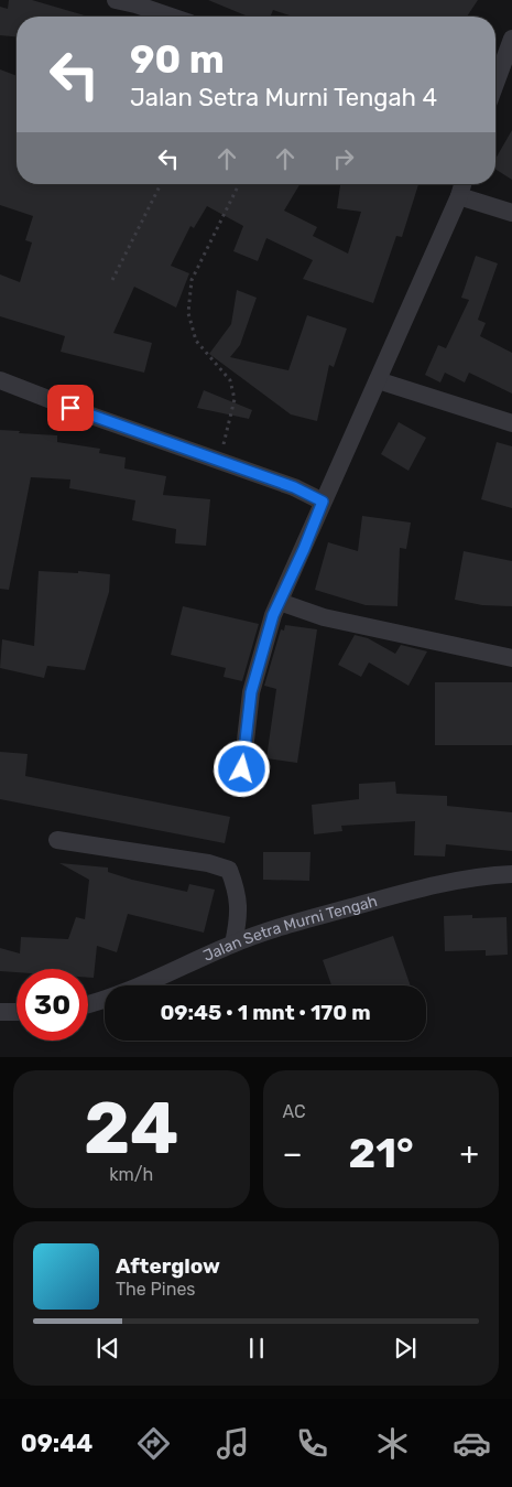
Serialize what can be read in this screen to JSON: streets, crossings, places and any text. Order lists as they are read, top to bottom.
{
  "streets": {
    "street": ["Jalan Setra Murni Tengah"]
  },
  "page": {
    "turn": ["90 m", "Jalan Setra Murni Tengah 4"],
    "limit": "30",
    "trip": "09:45 · 1 mnt · 170 m",
    "tile": [
      ["24", "km/h"],
      "AC"
    ],
    "heat": ["−", "21°", "+"],
    "song": ["Afterglow", "The Pines"],
    "tabs": "09:44"
  }
}
